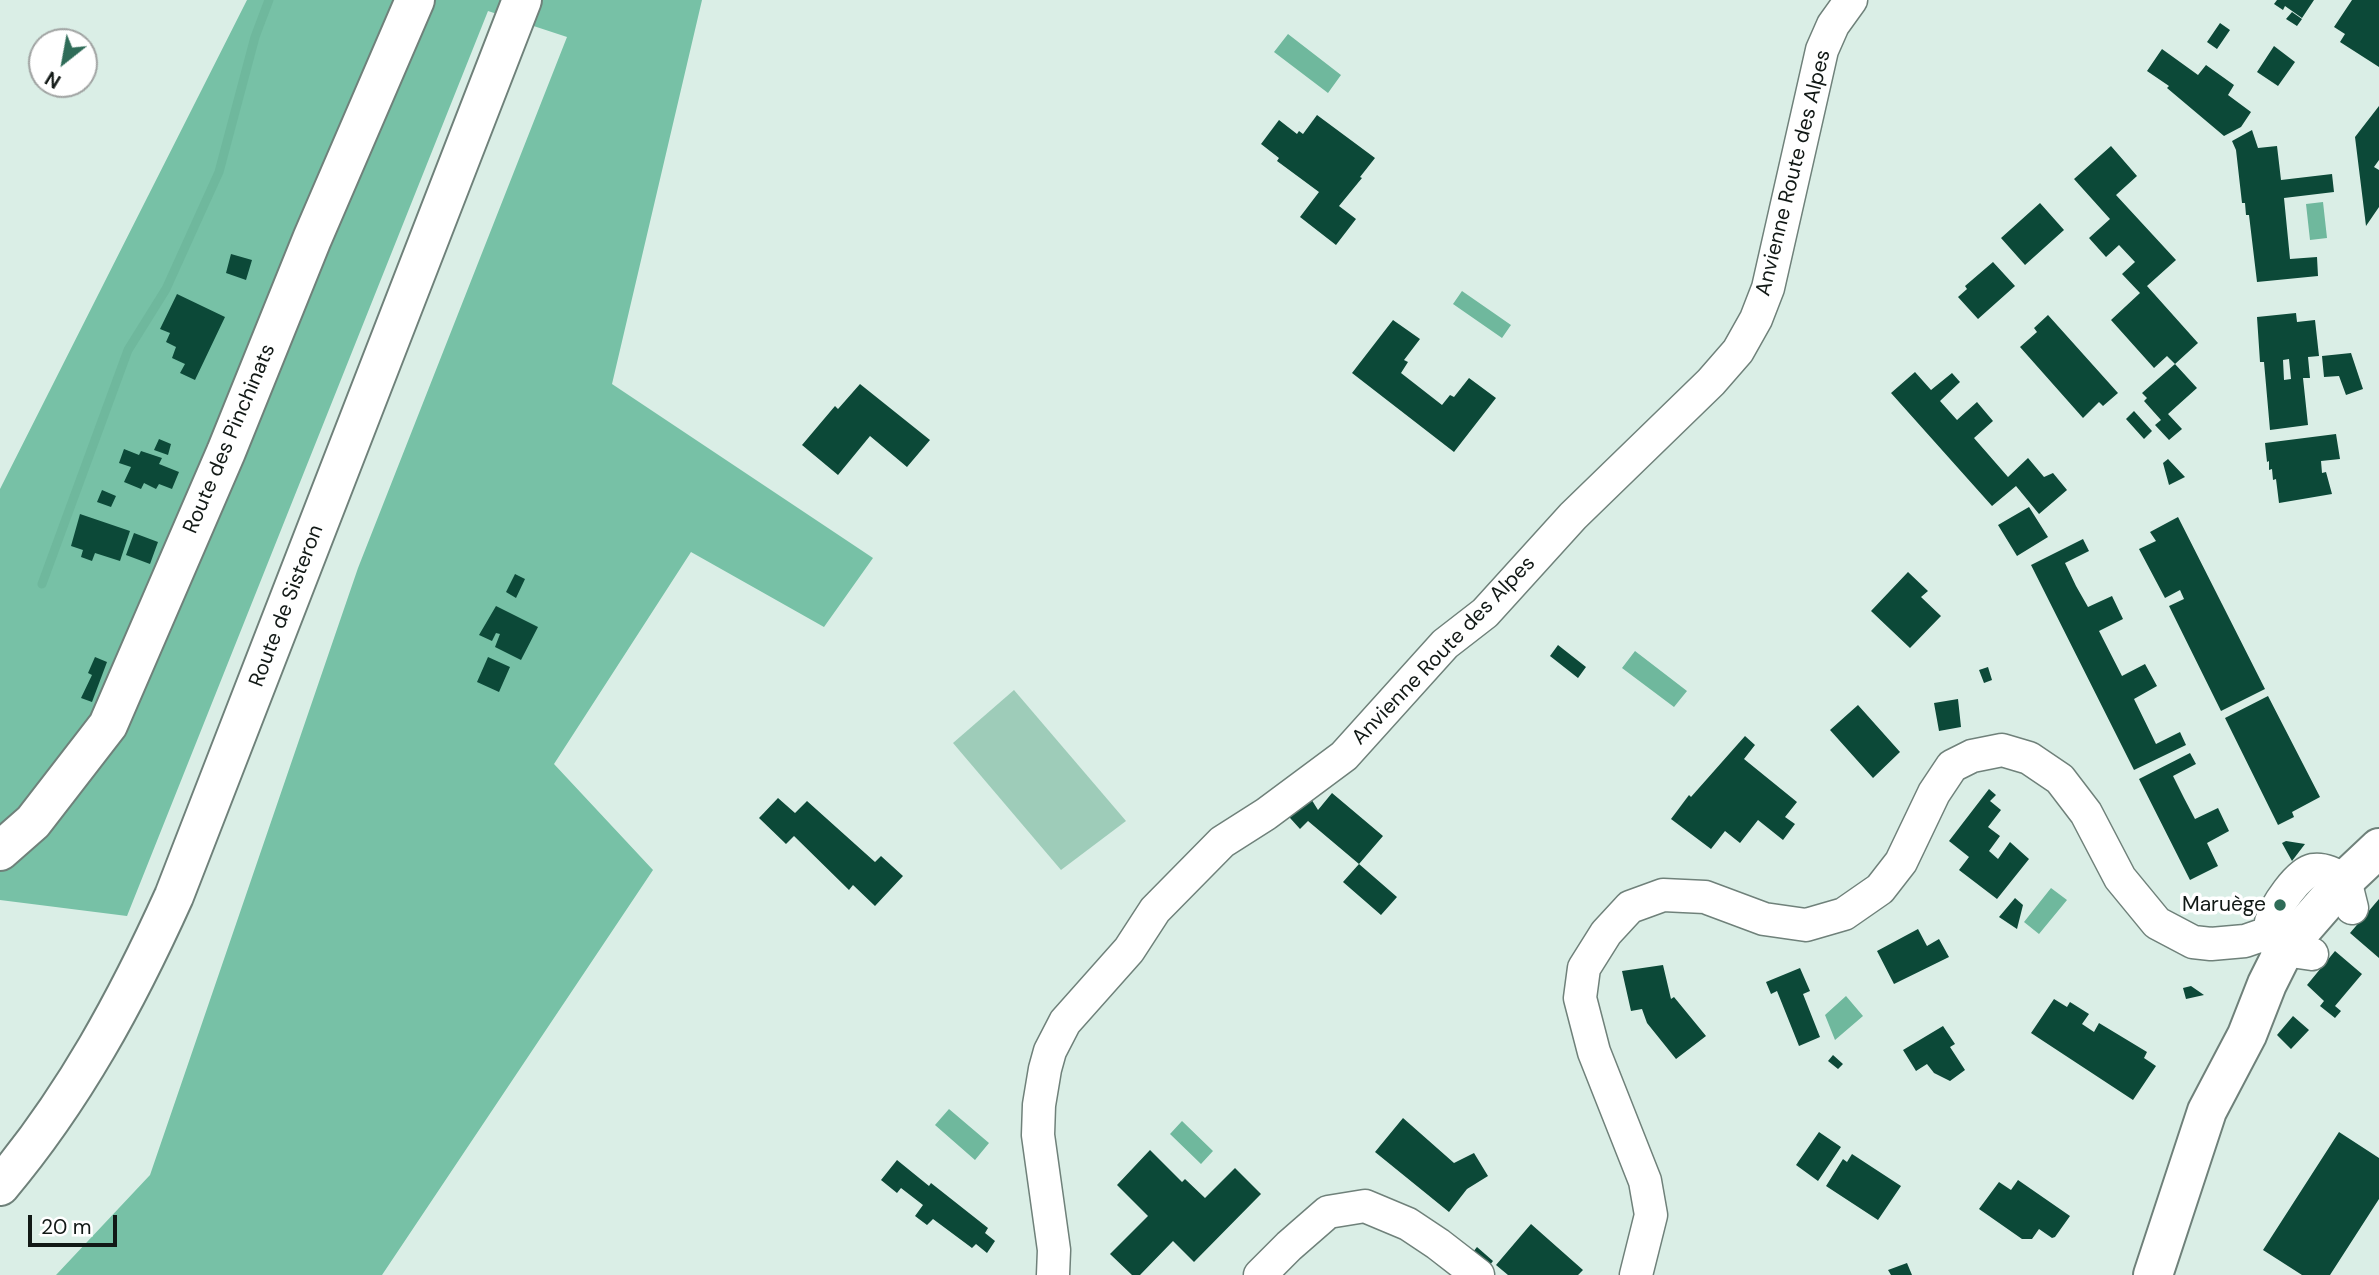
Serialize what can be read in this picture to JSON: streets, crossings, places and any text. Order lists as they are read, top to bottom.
{
  "streets": {
    "main road": ["Route des Pinchinats", "Route de Sisteron"],
    "street": ["Anvienne Route des Alpes"]
  },
  "places": ["Maruège"],
  "scale_bar": "20 m",
  "north": "bottom left"
}
